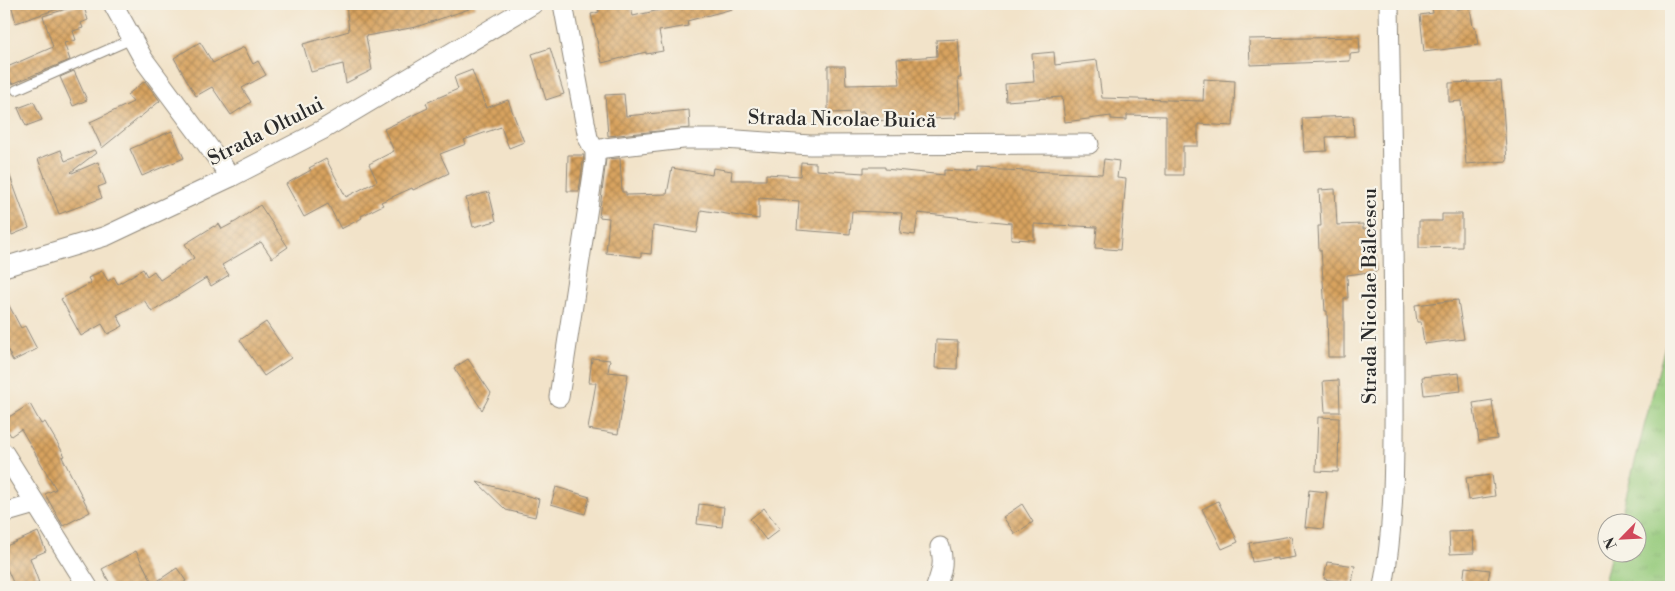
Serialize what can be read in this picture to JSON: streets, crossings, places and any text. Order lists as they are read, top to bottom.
{
  "streets": {
    "street": ["Strada Nicolae Buică", "Strada Oltului", "Strada Nicolae Bălcescu"]
  },
  "north": "bottom left"
}
